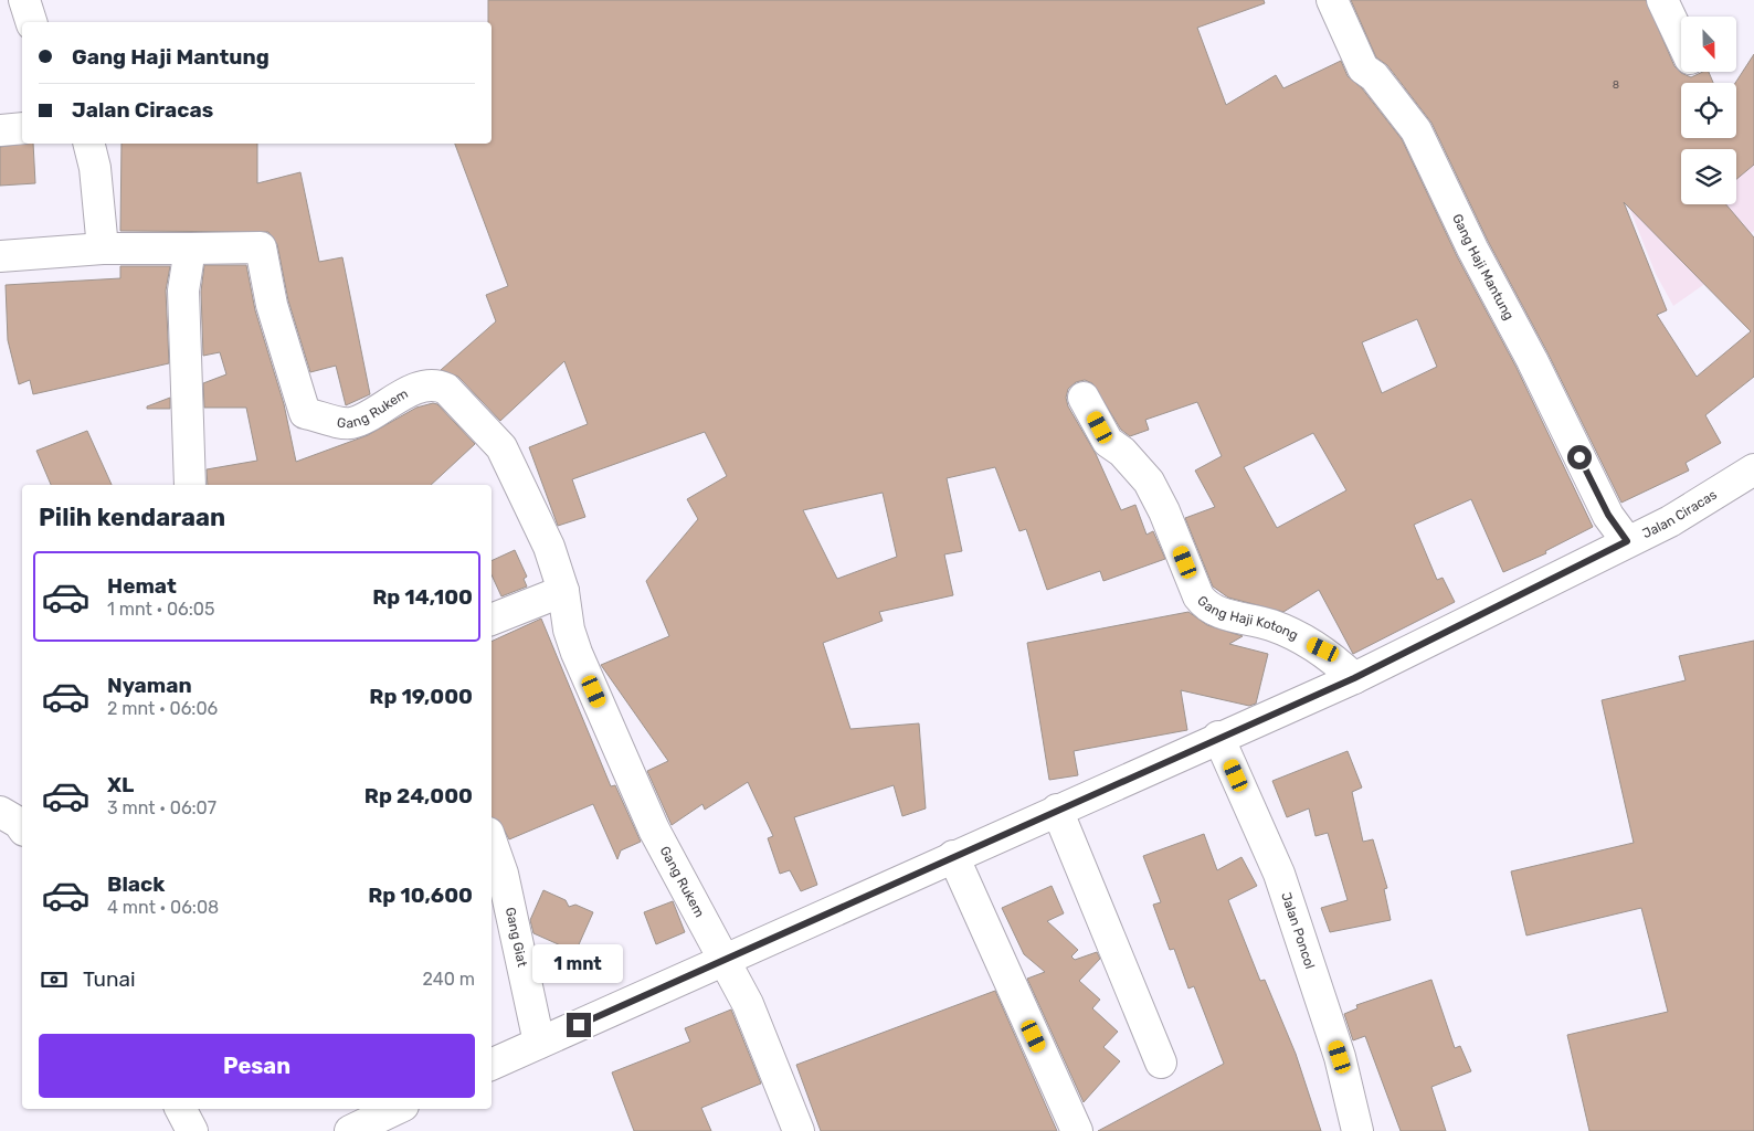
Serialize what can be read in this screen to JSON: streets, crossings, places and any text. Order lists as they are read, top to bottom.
{
  "streets": {
    "street": [
      "Gang Haji Mantung",
      "Gang Rukem",
      "Jalan Ciracas",
      "Gang Haji Kotong",
      "Jalan Poncol",
      "Gang Giat"
    ]
  },
  "crossings": [
    ["Gang Haji Mantung", "Jalan Ciracas"],
    ["Gang Rukem", "Jalan Ciracas"],
    ["Jalan Ciracas", "Gang Haji Kotong"],
    ["Jalan Ciracas", "Jalan Poncol"],
    ["Jalan Ciracas", "Gang Giat"]
  ],
  "house_numbers": ["8"],
  "north": "bottom",
  "page": {
    "banner": ["Gang Haji Mantung", "Jalan Ciracas"],
    "heading": "Pilih kendaraan",
    "list": [
      {
        "name": "Hemat",
        "note": "1 mnt · 06:05",
        "value": "Rp 14,100"
      },
      {
        "name": "Nyaman",
        "note": "2 mnt · 06:06",
        "value": "Rp 19,000"
      },
      {
        "name": "XL",
        "note": "3 mnt · 06:07",
        "value": "Rp 24,000"
      },
      {
        "name": "Black",
        "note": "4 mnt · 06:08",
        "value": "Rp 10,600"
      }
    ],
    "bubble": "1 mnt",
    "pay": ["Tunai", "240 m"],
    "buttons": "Pesan"
  }
}
